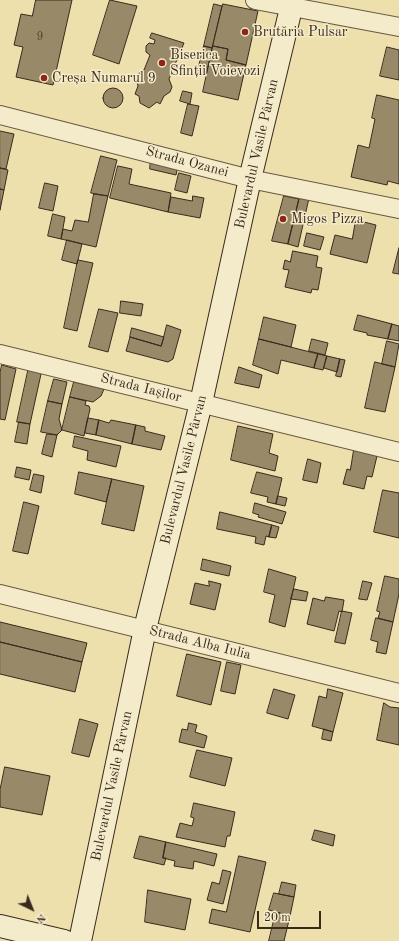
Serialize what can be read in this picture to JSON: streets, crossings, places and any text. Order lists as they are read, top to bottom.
{
  "streets": {
    "street": [
      "Bulevardul Vasile Pârvan",
      "Strada Ozanei",
      "Strada Iașilor",
      "Strada Alba Iulia"
    ]
  },
  "crossings": [
    ["Bulevardul Vasile Pârvan", "Strada Ozanei"],
    ["Bulevardul Vasile Pârvan", "Strada Iașilor"],
    ["Bulevardul Vasile Pârvan", "Strada Alba Iulia"]
  ],
  "places": [
    "Brutăria Pulsar",
    "Biserica Sfinții Voievozi",
    "Creșa Numarul 9",
    "Migos Pizza"
  ],
  "house_numbers": ["9"],
  "scale_bar": "20 m",
  "north": "bottom right"
}
